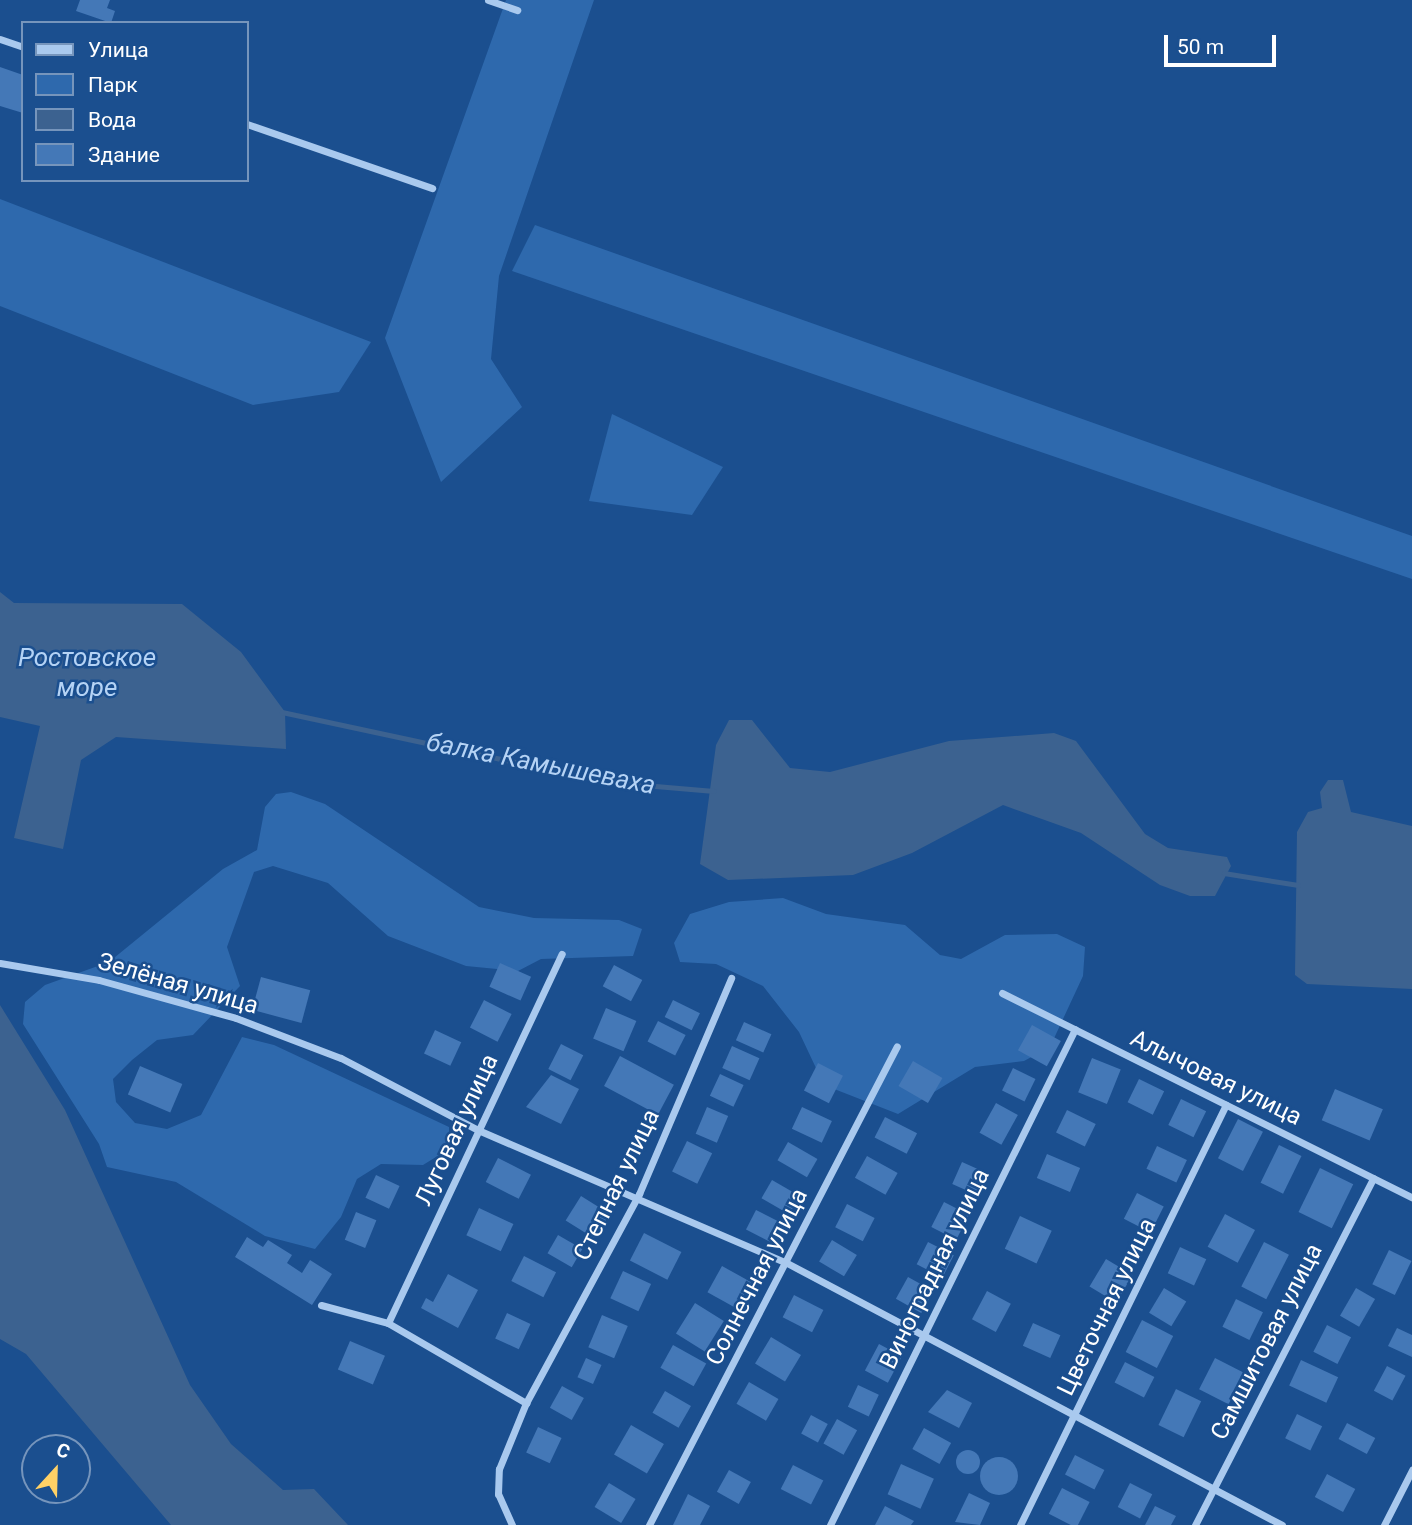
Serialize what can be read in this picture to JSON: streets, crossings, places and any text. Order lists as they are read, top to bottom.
{
  "streets": {
    "street": [
      "Зелёная улица",
      "Алычовая улица",
      "Луговая улица",
      "Степная улица",
      "Виноградная улица",
      "Солнечная улица",
      "Цветочная улица",
      "Самшитовая улица"
    ]
  },
  "crossings": [
    ["Зелёная улица", "Луговая улица"],
    ["Зелёная улица", "Степная улица"],
    ["Зелёная улица", "Виноградная улица"],
    ["Зелёная улица", "Солнечная улица"],
    ["Зелёная улица", "Цветочная улица"],
    ["Зелёная улица", "Самшитовая улица"],
    ["Алычовая улица", "Виноградная улица"],
    ["Алычовая улица", "Цветочная улица"],
    ["Алычовая улица", "Самшитовая улица"]
  ],
  "water": ["Ростовское море", "балка Камышеваха"],
  "legend": [
    "Улица",
    "Парк",
    "Вода",
    "Здание"
  ],
  "scale_bar": "50 m",
  "north": "top"
}
